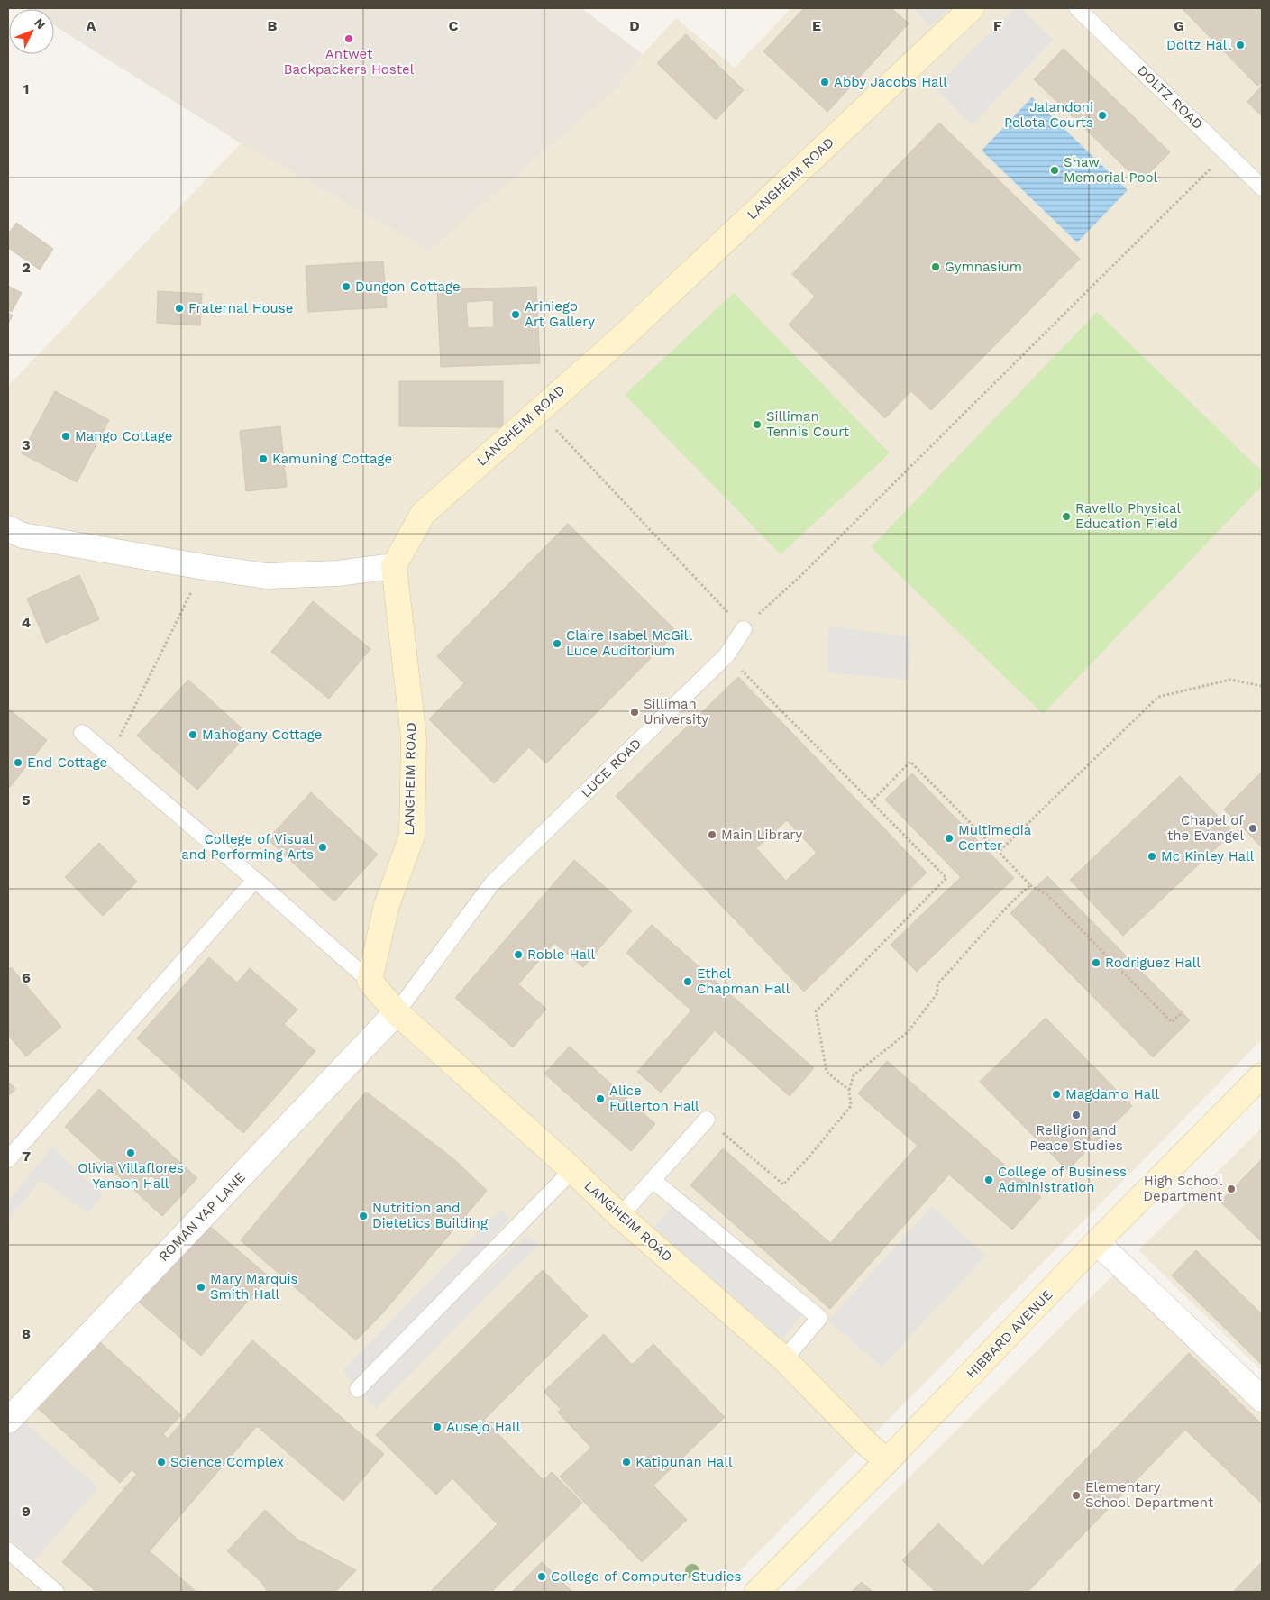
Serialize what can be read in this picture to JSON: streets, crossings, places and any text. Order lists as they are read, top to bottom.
{
  "streets": {
    "street": ["LANGHEIM ROAD", "ROMAN YAP LANE", "HIBBARD AVENUE"],
    "lane": ["DOLTZ ROAD", "LUCE ROAD"]
  },
  "crossings": [
    ["LANGHEIM ROAD", "LUCE ROAD"],
    ["LANGHEIM ROAD", "ROMAN YAP LANE"],
    ["LANGHEIM ROAD", "HIBBARD AVENUE"],
    ["LUCE ROAD", "ROMAN YAP LANE"]
  ],
  "places": [
    "Antwet Backpackers Hostel",
    "Doltz Hall",
    "Abby Jacobs Hall",
    "Jalandoni Pelota Courts",
    "Shaw Memorial Pool",
    "Gymnasium",
    "Dungon Cottage",
    "Fraternal House",
    "Ariniego Art Gallery",
    "Silliman Tennis Court",
    "Mango Cottage",
    "Kamuning Cottage",
    "Ravello Physical Education Field",
    "Claire Isabel McGill Luce Auditorium",
    "Silliman University",
    "Mahogany Cottage",
    "End Cottage",
    "Chapel of the Evangel",
    "Main Library",
    "Multimedia Center",
    "College of Visual and Performing Arts",
    "Mc Kinley Hall",
    "Roble Hall",
    "Rodriguez Hall",
    "Ethel Chapman Hall",
    "Magdamo Hall",
    "Alice Fullerton Hall",
    "Religion and Peace Studies",
    "Olivia Villaflores Yanson Hall",
    "College of Business Administration",
    "High School Department",
    "Nutrition and Dietetics Building",
    "Mary Marquis Smith Hall",
    "Ausejo Hall",
    "Science Complex",
    "Katipunan Hall",
    "Elementary School Department",
    "College of Computer Studies"
  ],
  "north": "top right",
  "grid": {
    "columns": [
      "A",
      "B",
      "C",
      "D",
      "E",
      "F",
      "G"
    ],
    "rows": [
      "1",
      "2",
      "3",
      "4",
      "5",
      "6",
      "7",
      "8",
      "9"
    ]
  }
}
